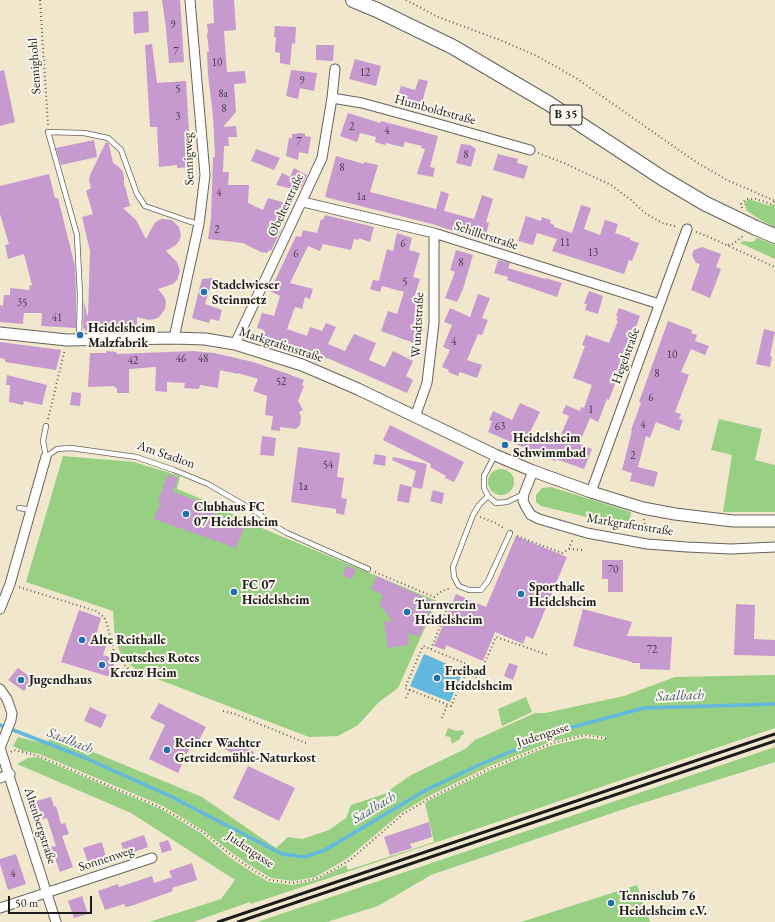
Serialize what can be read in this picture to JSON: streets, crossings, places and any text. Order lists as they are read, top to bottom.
{
  "streets": {
    "main road": ["B 35"],
    "street": [
      "Humboldtstraße",
      "Sennigweg",
      "Obelterstraße",
      "Schillerstraße",
      "Wundtstraße",
      "Markgrafenstraße",
      "Hegelstraße",
      "Altenbergstraße",
      "Sonnenweg"
    ],
    "lane": ["Am Stadion"],
    "path": ["Sennighohl", "Judengasse"]
  },
  "crossings": [
    ["Humboldtstraße", "Obelterstraße"],
    ["Sennigweg", "Markgrafenstraße"],
    ["Obelterstraße", "Schillerstraße"],
    ["Obelterstraße", "Markgrafenstraße"],
    ["Schillerstraße", "Wundtstraße"],
    ["Schillerstraße", "Hegelstraße"],
    ["Wundtstraße", "Markgrafenstraße"],
    ["Markgrafenstraße", "Hegelstraße"],
    ["Judengasse", "Altenbergstraße"],
    ["Altenbergstraße", "Sonnenweg"]
  ],
  "water": ["Saalbach"],
  "places": [
    "Stadelwieser Steinmetz",
    "Heidelsheim Malzfabrik",
    "Heidelsheim Schwimmbad",
    "Clubhaus FC 07 Heidelsheim",
    "FC 07 Heidelsheim",
    "Sporthalle Heidelsheim",
    "Turnverein Heidelsheim",
    "Alte Reithalle",
    "Deutsches Rotes Kreuz Heim",
    "Freibad Heidelsheim",
    "Jugendhaus",
    "Reiner Wachter Getreidemühle-Naturkost",
    "Tennisclub 76 Heidelsheim e.V."
  ],
  "house_numbers": [
    "9",
    "7",
    "10",
    "12",
    "9",
    "5",
    "8a",
    "8",
    "3",
    "2",
    "4",
    "7",
    "8",
    "8",
    "4",
    "1a",
    "2",
    "11",
    "6",
    "13",
    "6",
    "8",
    "5",
    "35",
    "41",
    "4",
    "10",
    "46",
    "48",
    "42",
    "8",
    "52",
    "6",
    "1",
    "4",
    "63",
    "2",
    "54",
    "1a",
    "70",
    "72",
    "4"
  ],
  "scale_bar": "50 m"
}
